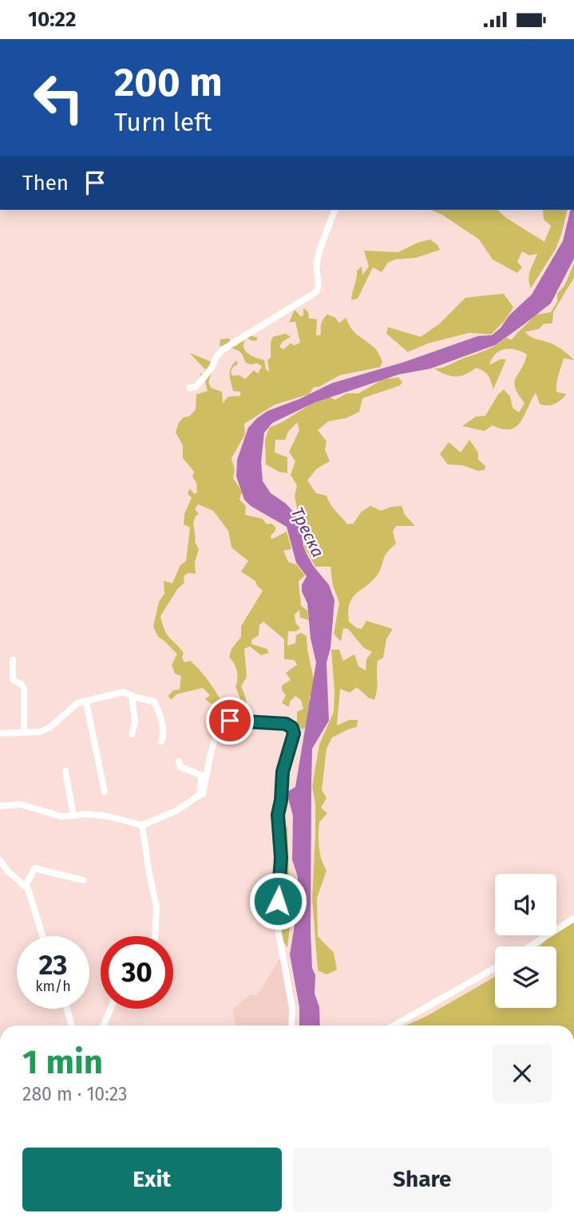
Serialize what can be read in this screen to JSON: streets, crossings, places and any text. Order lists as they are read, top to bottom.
{
  "water": ["Треска"],
  "page": {
    "status": "10:22",
    "turn": ["200 m", "Turn left"],
    "then": "Then",
    "speed": "23 km/h",
    "limit": "30",
    "heading": ["1 min", "280 m · 10:23"],
    "buttons": ["Exit", "Share"]
  }
}
